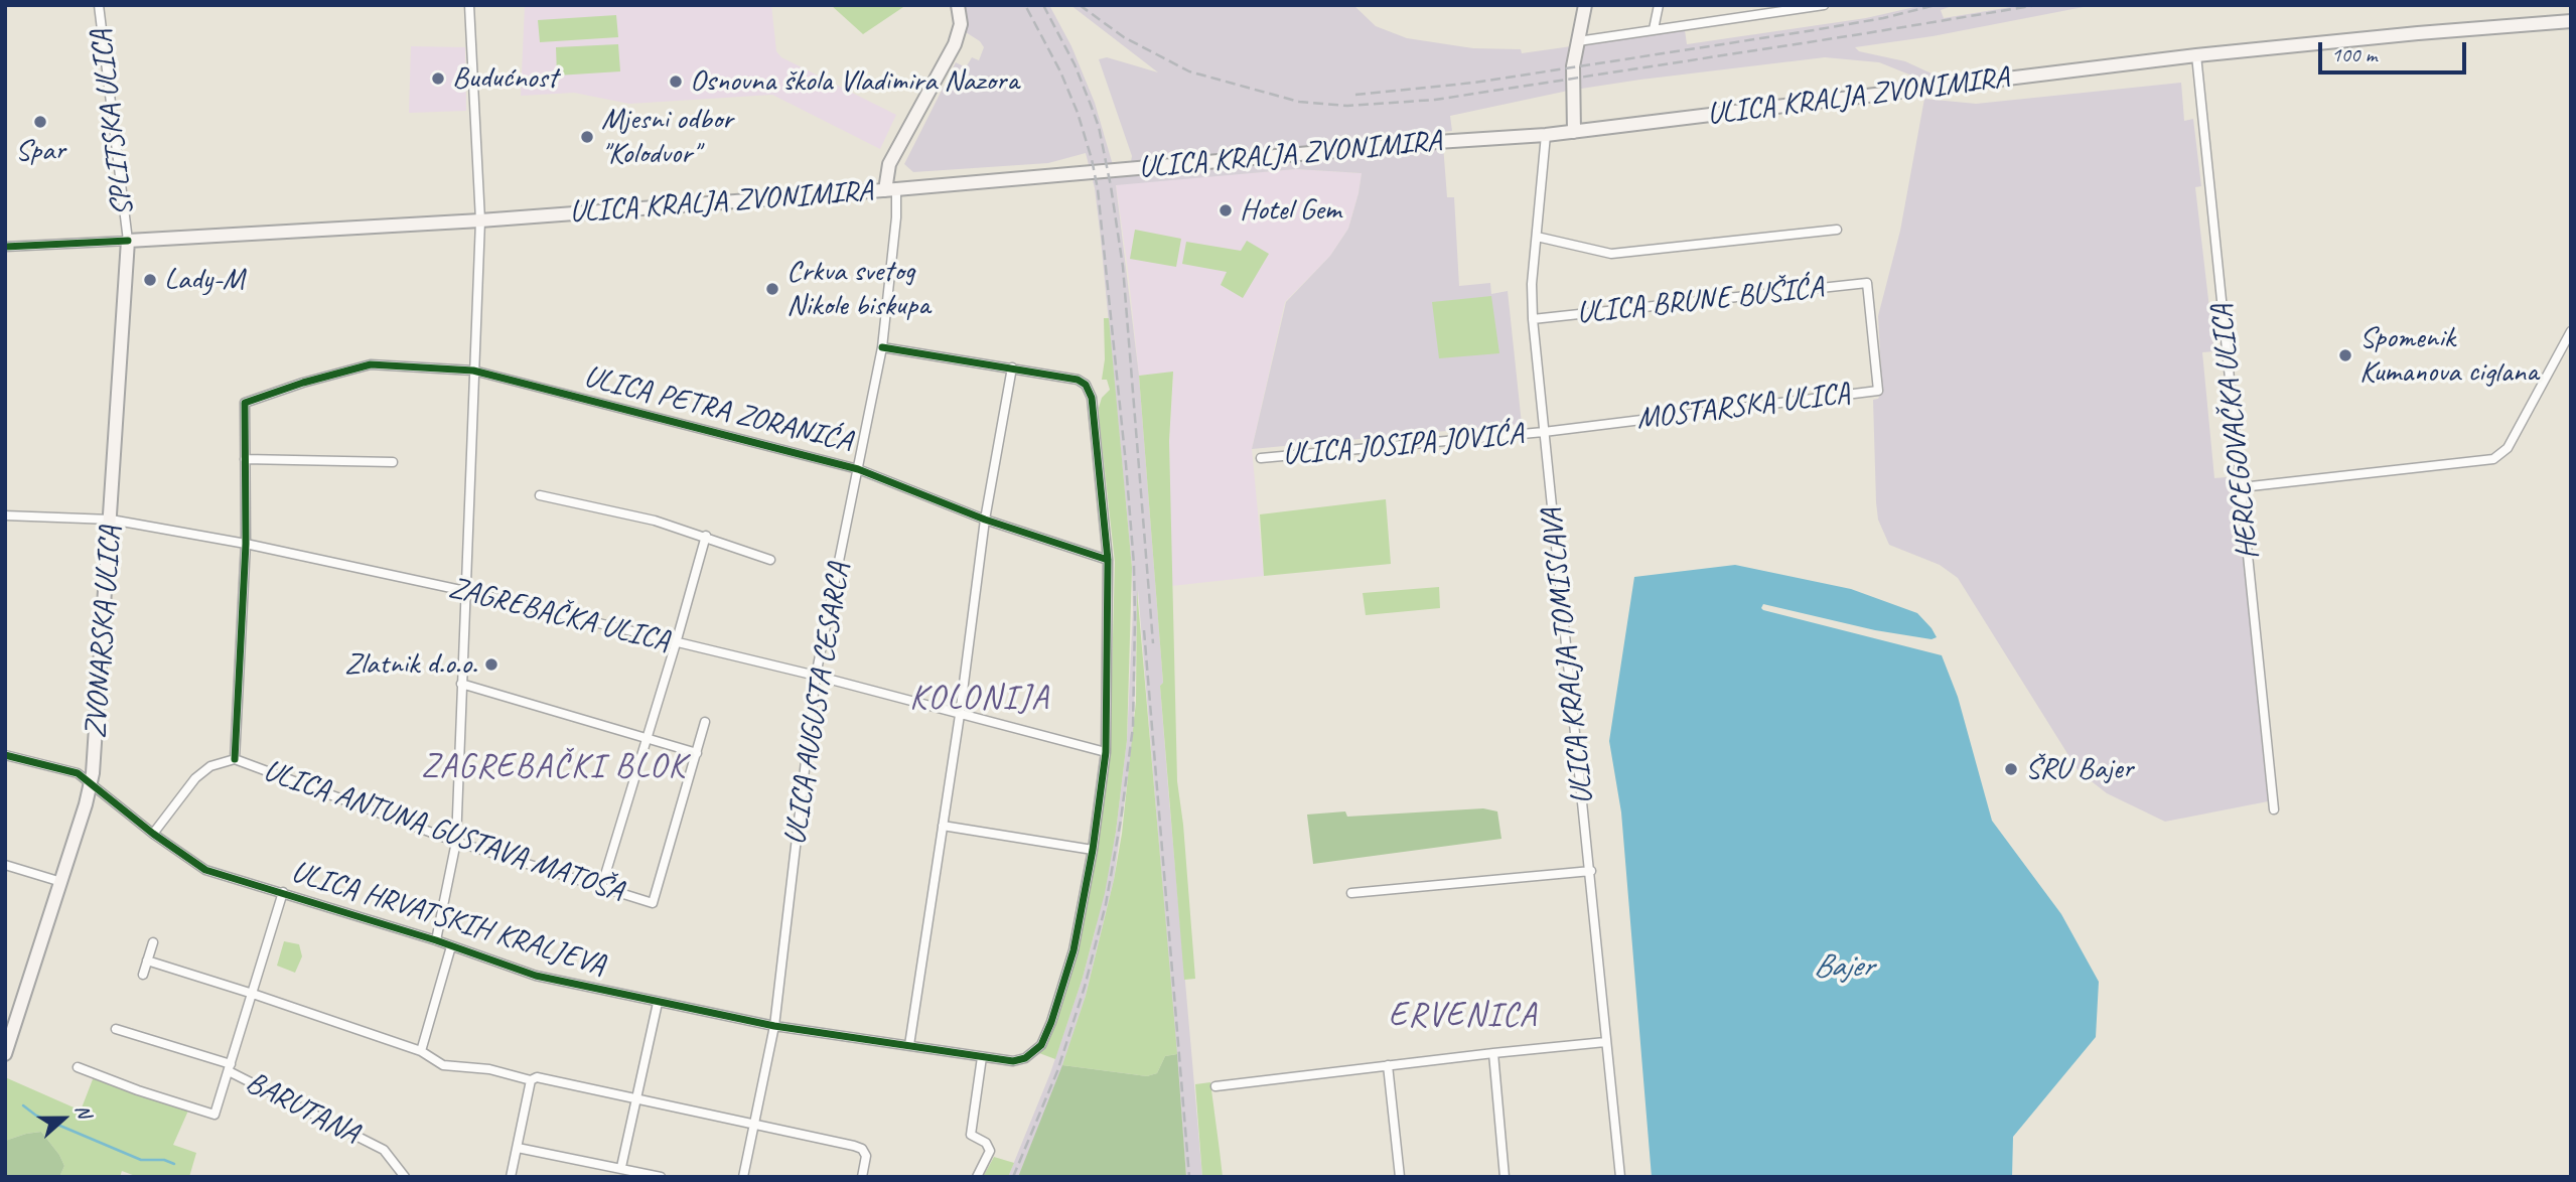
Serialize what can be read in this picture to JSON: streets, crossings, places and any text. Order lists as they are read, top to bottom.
{
  "streets": {
    "main road": ["ULICA KRALJA ZVONIMIRA", "ZVONARSKA ULICA"],
    "street": [
      "SPLITSKA ULICA",
      "ULICA BRUNE BUŠIĆA",
      "MOSTARSKA ULICA",
      "ULICA PETRA ZORANIĆA",
      "HERCEGOVAČKA ULICA",
      "ULICA JOSIPA JOVIĆA",
      "ZAGREBAČKA ULICA",
      "ULICA KRALJA TOMISLAVA",
      "ULICA AUGUSTA CESARCA",
      "ULICA ANTUNA GUSTAVA MATOŠA",
      "ULICA HRVATSKIH KRALJEVA",
      "BARUTANA"
    ]
  },
  "crossings": [
    ["ULICA KRALJA ZVONIMIRA", "SPLITSKA ULICA"],
    ["ULICA KRALJA ZVONIMIRA", "HERCEGOVAČKA ULICA"],
    ["ULICA KRALJA ZVONIMIRA", "ZVONARSKA ULICA"],
    ["ULICA KRALJA ZVONIMIRA", "ULICA KRALJA TOMISLAVA"],
    ["ULICA KRALJA ZVONIMIRA", "ULICA AUGUSTA CESARCA"],
    ["SPLITSKA ULICA", "ZVONARSKA ULICA"],
    ["ULICA BRUNE BUŠIĆA", "MOSTARSKA ULICA"],
    ["ULICA BRUNE BUŠIĆA", "ULICA KRALJA TOMISLAVA"],
    ["MOSTARSKA ULICA", "ULICA JOSIPA JOVIĆA"],
    ["MOSTARSKA ULICA", "ULICA KRALJA TOMISLAVA"],
    ["ULICA PETRA ZORANIĆA", "ULICA AUGUSTA CESARCA"],
    ["ULICA PETRA ZORANIĆA", "ULICA ANTUNA GUSTAVA MATOŠA"],
    ["ULICA JOSIPA JOVIĆA", "ULICA KRALJA TOMISLAVA"],
    ["ZAGREBAČKA ULICA", "ZVONARSKA ULICA"],
    ["ZAGREBAČKA ULICA", "ULICA AUGUSTA CESARCA"],
    ["ZAGREBAČKA ULICA", "ULICA ANTUNA GUSTAVA MATOŠA"],
    ["ZVONARSKA ULICA", "ULICA HRVATSKIH KRALJEVA"],
    ["ULICA AUGUSTA CESARCA", "ULICA HRVATSKIH KRALJEVA"],
    ["ULICA ANTUNA GUSTAVA MATOŠA", "ULICA HRVATSKIH KRALJEVA"]
  ],
  "districts": ["KOLONIJA", "ZAGREBAČKI BLOK", "ERVENICA"],
  "water": ["Bajer"],
  "places": [
    "Budućnost",
    "Osnovna škola Vladimira Nazora",
    "Spar",
    "Mjesni odbor \"Kolodvor\"",
    "Hotel Gem",
    "Lady-M",
    "Crkva svetog Nikole biskupa",
    "Spomenik Kumanova ciglana",
    "Zlatnik d.o.o.",
    "ŠRU Bajer"
  ],
  "scale_bar": "100 m",
  "north": "right"
}
